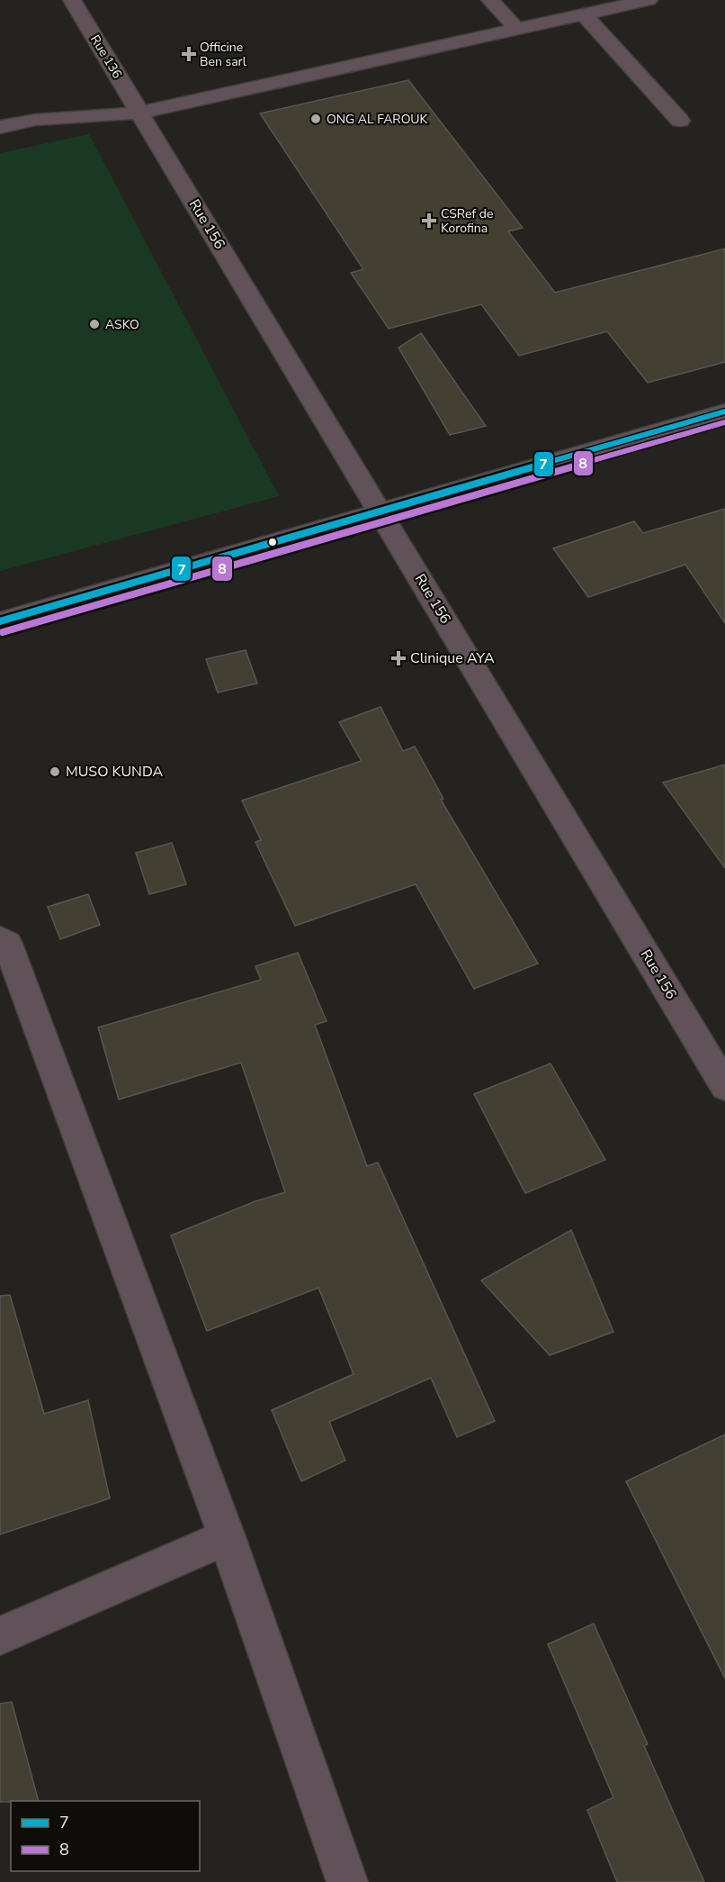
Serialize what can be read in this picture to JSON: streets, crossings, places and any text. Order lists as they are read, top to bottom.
{
  "streets": {
    "street": ["Rue 136", "Rue 156"]
  },
  "crossings": [
    ["Rue 136", "Rue 156"]
  ],
  "places": {
    "health": ["Officine Ben sarl", "CSRef de Korofina", "Clinique AYA"],
    "other": ["ONG AL FAROUK", "ASKO", "MUSO KUNDA"]
  },
  "lines": ["transit line 7", "transit line 8"],
  "legend": ["7", "8"]
}
